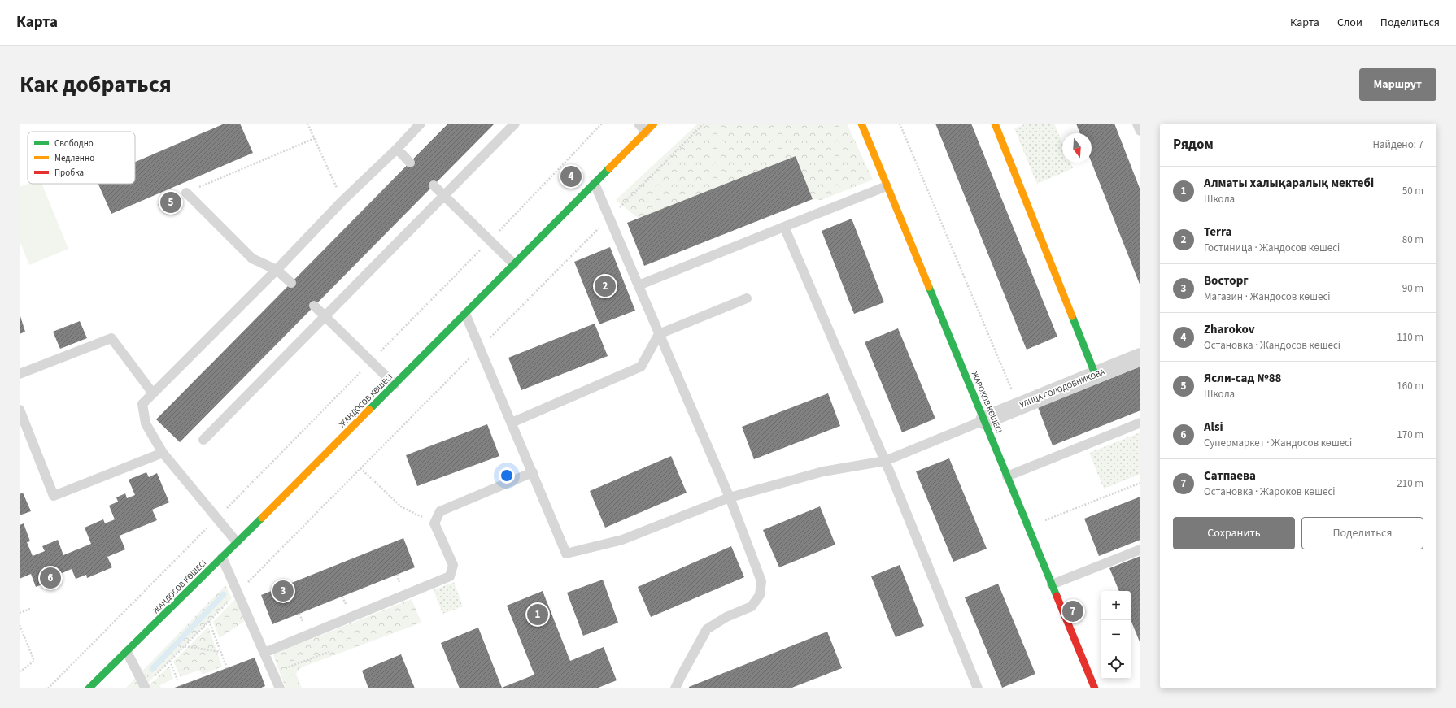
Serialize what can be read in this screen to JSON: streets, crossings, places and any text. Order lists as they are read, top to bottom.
{
  "streets": {
    "main road": ["ЖАНДОСОВ КӨШЕСІ", "ЖАРОКОВ КӨШЕСІ"],
    "street": ["УЛИЦА СОЛОДОВНИКОВА"]
  },
  "crossings": [
    ["УЛИЦА СОЛОДОВНИКОВА", "ЖАРОКОВ КӨШЕСІ"]
  ],
  "legend": ["Свободно", "Медленно", "Пробка"],
  "north": "bottom",
  "page": {
    "header": "Карта",
    "nav": ["Карта", "Слои", "Поделиться"],
    "title": "Как добраться",
    "buttons": [
      "Маршрут",
      ["Сохранить", "Поделиться"]
    ],
    "heading": ["Рядом", "Найдено: 7"],
    "pins": [
      "4",
      "5",
      "2",
      "6",
      "3",
      "7",
      "1"
    ],
    "list": [
      {
        "mark": "1",
        "name": "Алматы халықаралық мектебі",
        "note": "Школа",
        "value": "50 m"
      },
      {
        "mark": "2",
        "name": "Terra",
        "note": "Гостиница · Жандосов көшесі",
        "value": "80 m"
      },
      {
        "mark": "3",
        "name": "Восторг",
        "note": "Магазин · Жандосов көшесі",
        "value": "90 m"
      },
      {
        "mark": "4",
        "name": "Zharokov",
        "note": "Остановка · Жандосов көшесі",
        "value": "110 m"
      },
      {
        "mark": "5",
        "name": "Ясли-сад №88",
        "note": "Школа",
        "value": "160 m"
      },
      {
        "mark": "6",
        "name": "Alsi",
        "note": "Супермаркет · Жандосов көшесі",
        "value": "170 m"
      },
      {
        "mark": "7",
        "name": "Сатпаева",
        "note": "Остановка · Жароков көшесі",
        "value": "210 m"
      }
    ],
    "map_buttons": ["+", "−"]
  }
}
